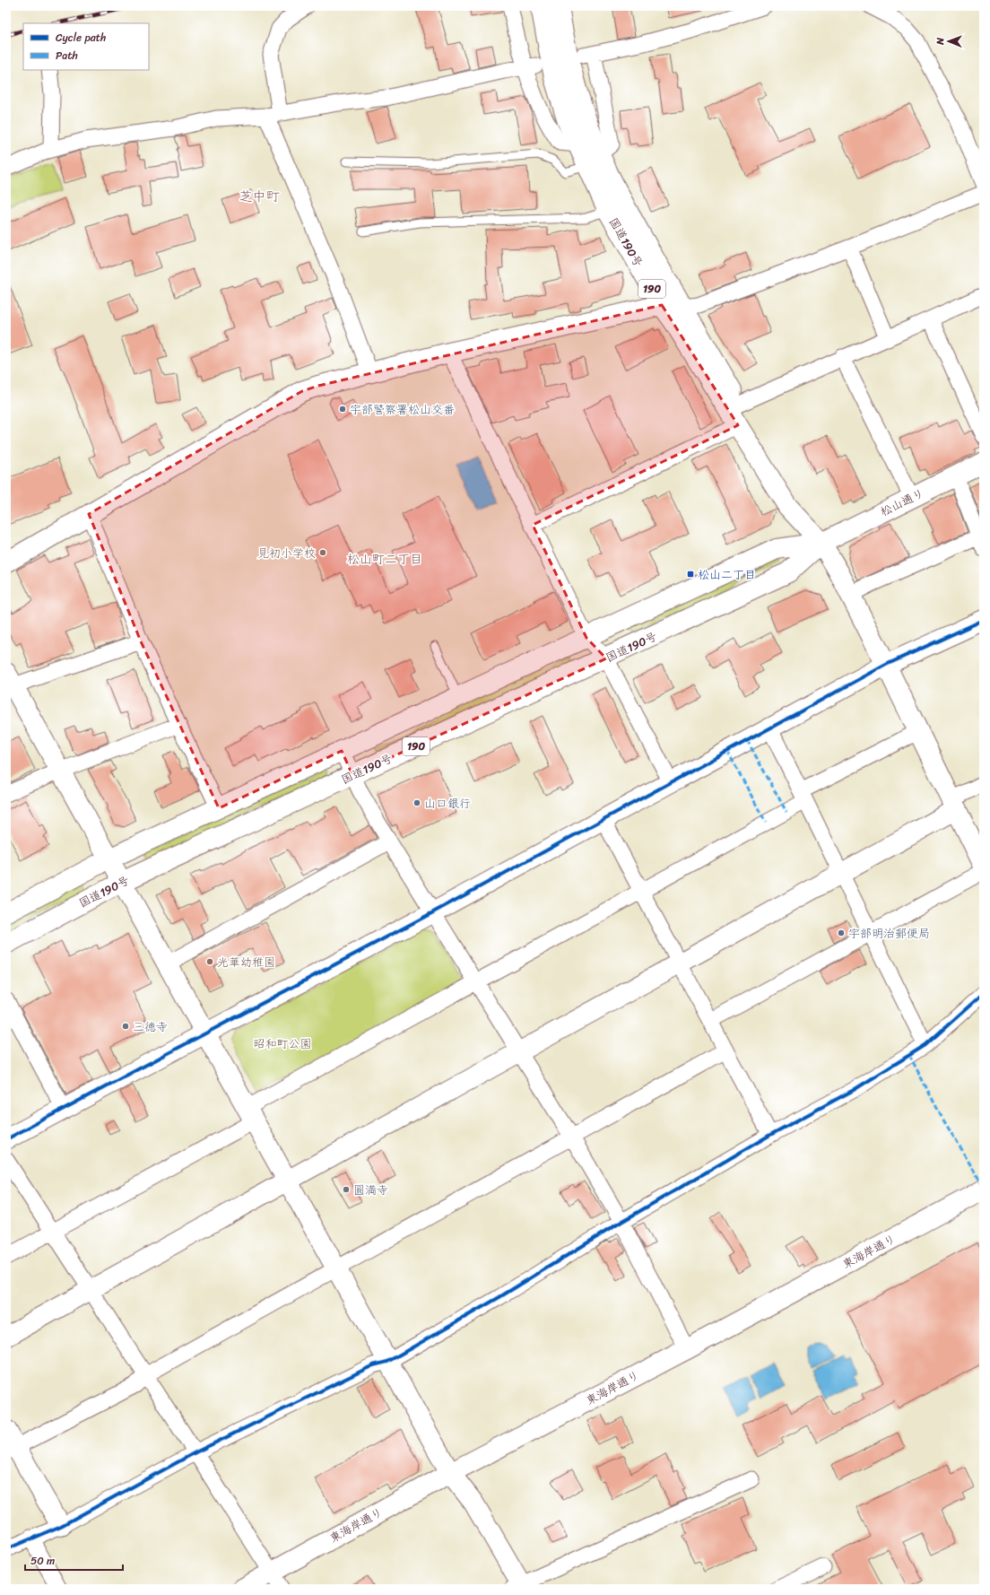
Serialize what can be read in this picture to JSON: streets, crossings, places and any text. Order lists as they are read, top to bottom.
{
  "streets": {
    "main road": [
      "国道190号",
      "190",
      "松山通り",
      "東海岸通り"
    ]
  },
  "crossings": [
    ["国道190号", "190"],
    ["国道190号", "松山通り"],
    ["190", "松山通り"]
  ],
  "districts": ["芝中町", "松山町二丁目"],
  "parks": ["昭和町公園"],
  "places": {
    "other": [
      "宇部警察署松山交番",
      "見初小学校",
      "山口銀行",
      "宇部明治郵便局",
      "光華幼稚園",
      "三徳寺",
      "圓満寺"
    ],
    "transit": ["松山二丁目"]
  },
  "legend": ["Cycle path", "Path"],
  "scale_bar": "50 m",
  "north": "left"
}
